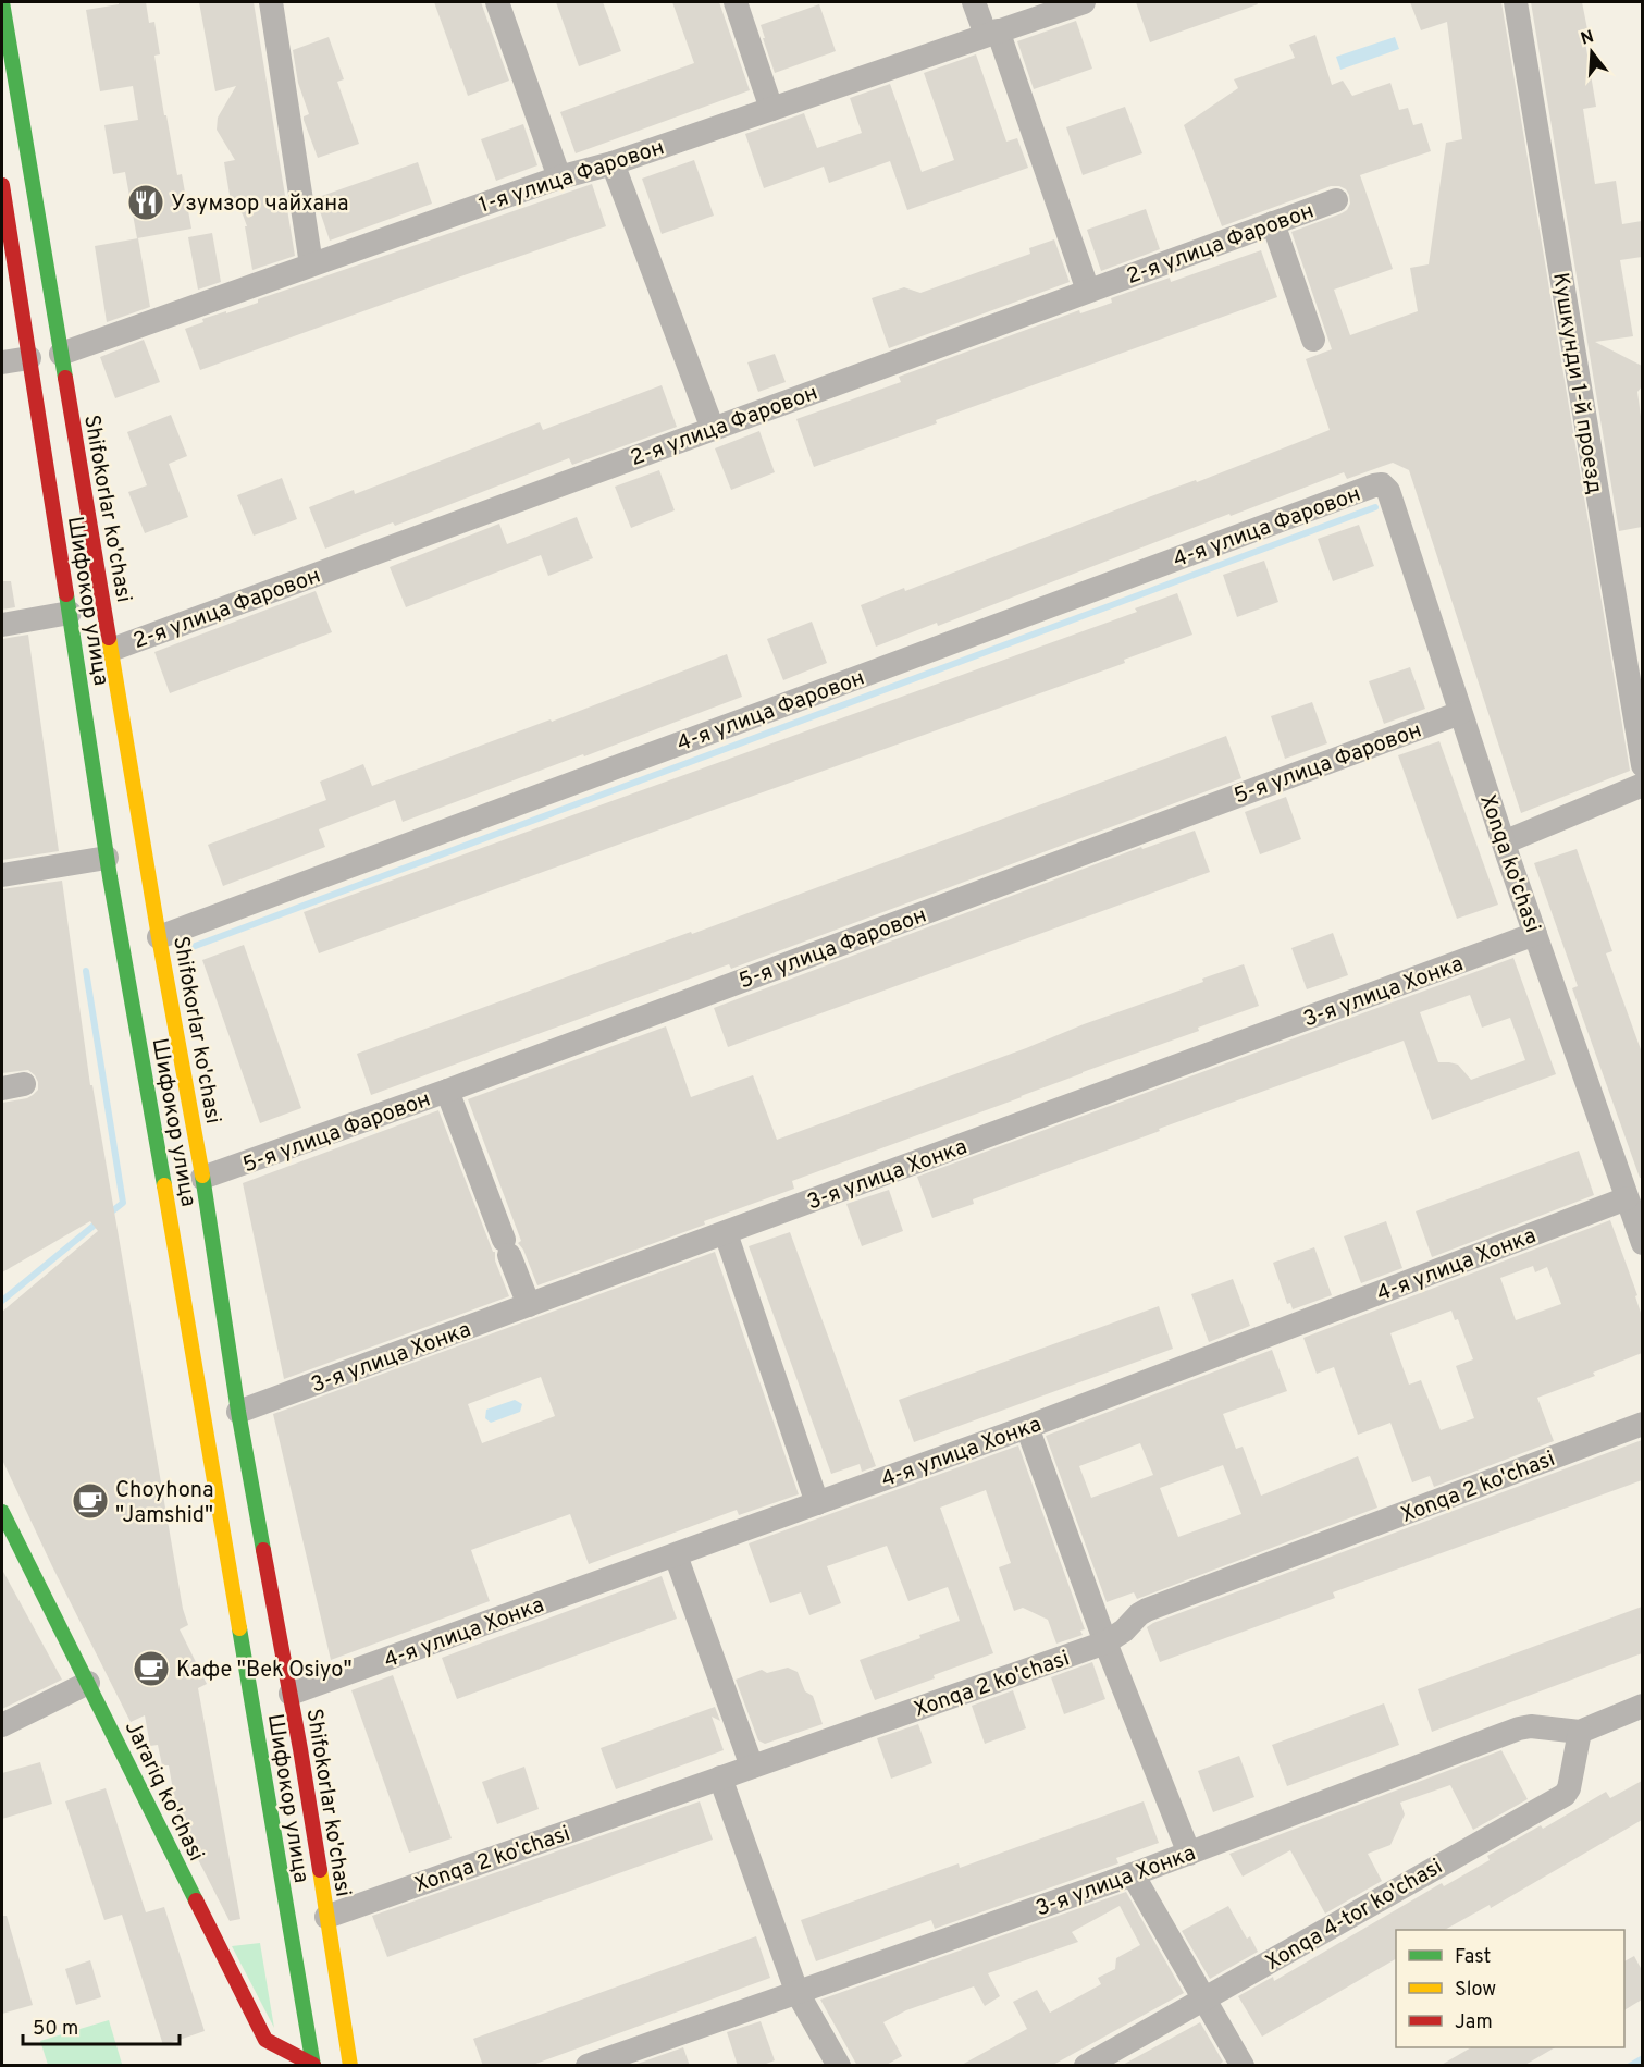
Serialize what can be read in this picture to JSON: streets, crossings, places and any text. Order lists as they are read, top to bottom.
{
  "streets": {
    "main road": ["Shifokorlar ko'chasi", "Шифокор улица", "Jarariq ko'chasi"],
    "street": [
      "1-я улица Фаровон",
      "2-я улица Фаровон",
      "Кушкунди 1-й проезд",
      "4-я улица Фаровон",
      "5-я улица Фаровон",
      "Xonqa ko'chasi",
      "3-я улица Хонка",
      "4-я улица Хонка",
      "Xonqa 2 ko'chasi",
      "Xonqa 4-tor ko'chasi"
    ]
  },
  "crossings": [
    ["1-я улица Фаровон", "Shifokorlar ko'chasi"],
    ["2-я улица Фаровон", "Shifokorlar ko'chasi"],
    ["Shifokorlar ko'chasi", "4-я улица Фаровон"],
    ["Shifokorlar ko'chasi", "Шифокор улица"],
    ["Shifokorlar ko'chasi", "5-я улица Фаровон"],
    ["Shifokorlar ko'chasi", "3-я улица Хонка"],
    ["Shifokorlar ko'chasi", "4-я улица Хонка"],
    ["Shifokorlar ko'chasi", "Xonqa 2 ko'chasi"],
    ["4-я улица Фаровон", "Xonqa ko'chasi"],
    ["Шифокор улица", "Jarariq ko'chasi"],
    ["5-я улица Фаровон", "Xonqa ko'chasi"],
    ["Xonqa ko'chasi", "3-я улица Хонка"],
    ["Xonqa ko'chasi", "4-я улица Хонка"],
    ["3-я улица Хонка", "Xonqa 4-tor ko'chasi"]
  ],
  "places": {
    "restaurant": ["Узумзор чайхана"],
    "cafe": ["Choyhona \"Jamshid\"", "Кафе \"Bek Osiyo\""]
  },
  "legend": ["Fast", "Slow", "Jam"],
  "scale_bar": "50 m",
  "north": "top"
}
